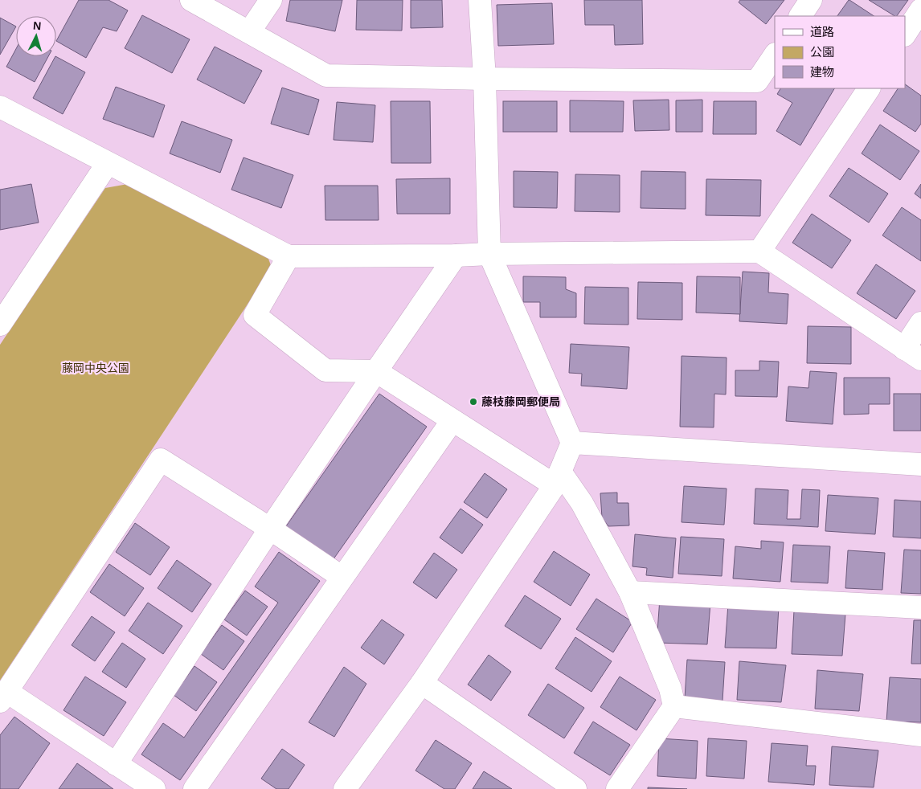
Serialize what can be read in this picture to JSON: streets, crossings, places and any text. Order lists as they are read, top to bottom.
{
  "parks": ["藤岡中央公園"],
  "places": ["藤枝藤岡郵便局"],
  "legend": ["道路", "公園", "建物"],
  "north": "top"
}
